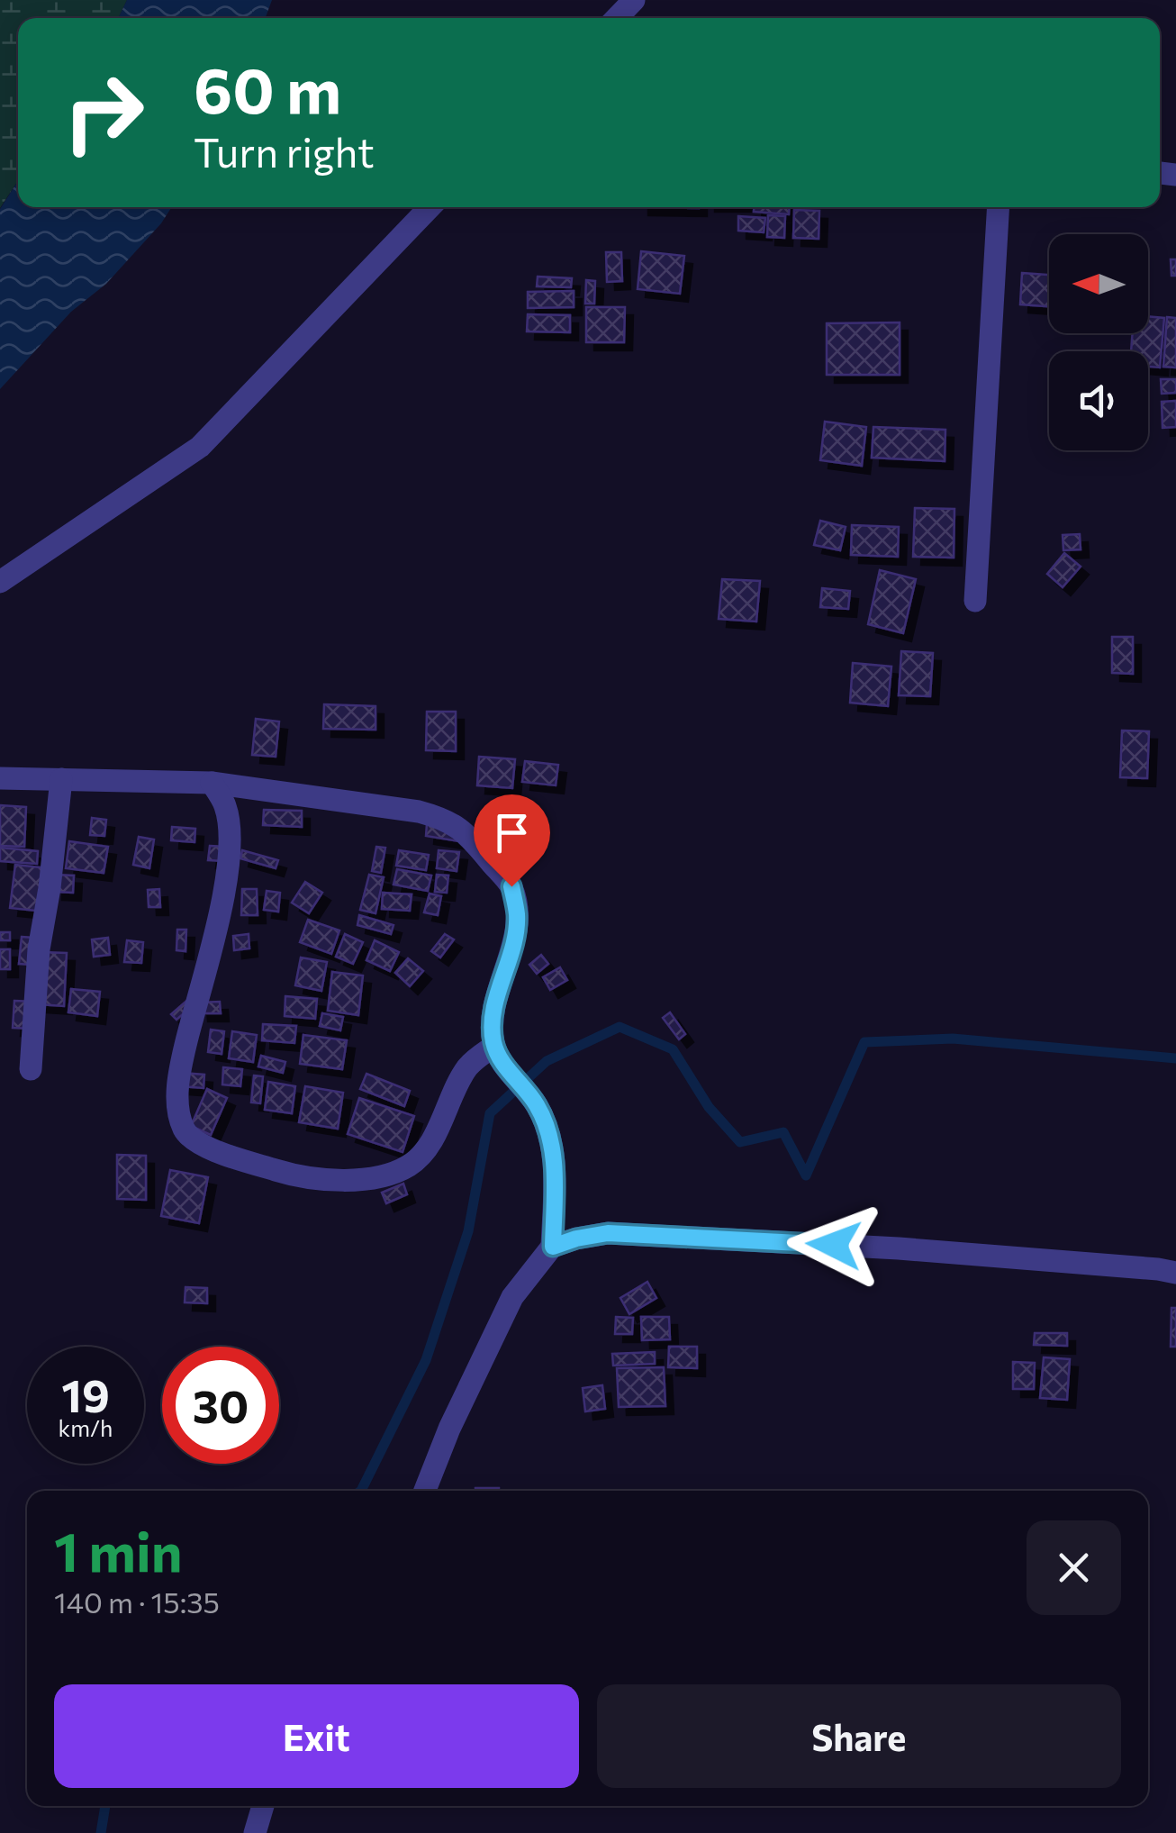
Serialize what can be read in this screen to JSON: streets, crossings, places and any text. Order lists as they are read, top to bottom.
{
  "north": "left",
  "page": {
    "turn": ["60 m", "Turn right"],
    "speed": "19 km/h",
    "limit": "30",
    "heading": ["1 min", "140 m · 15:35"],
    "buttons": ["Exit", "Share"]
  }
}
